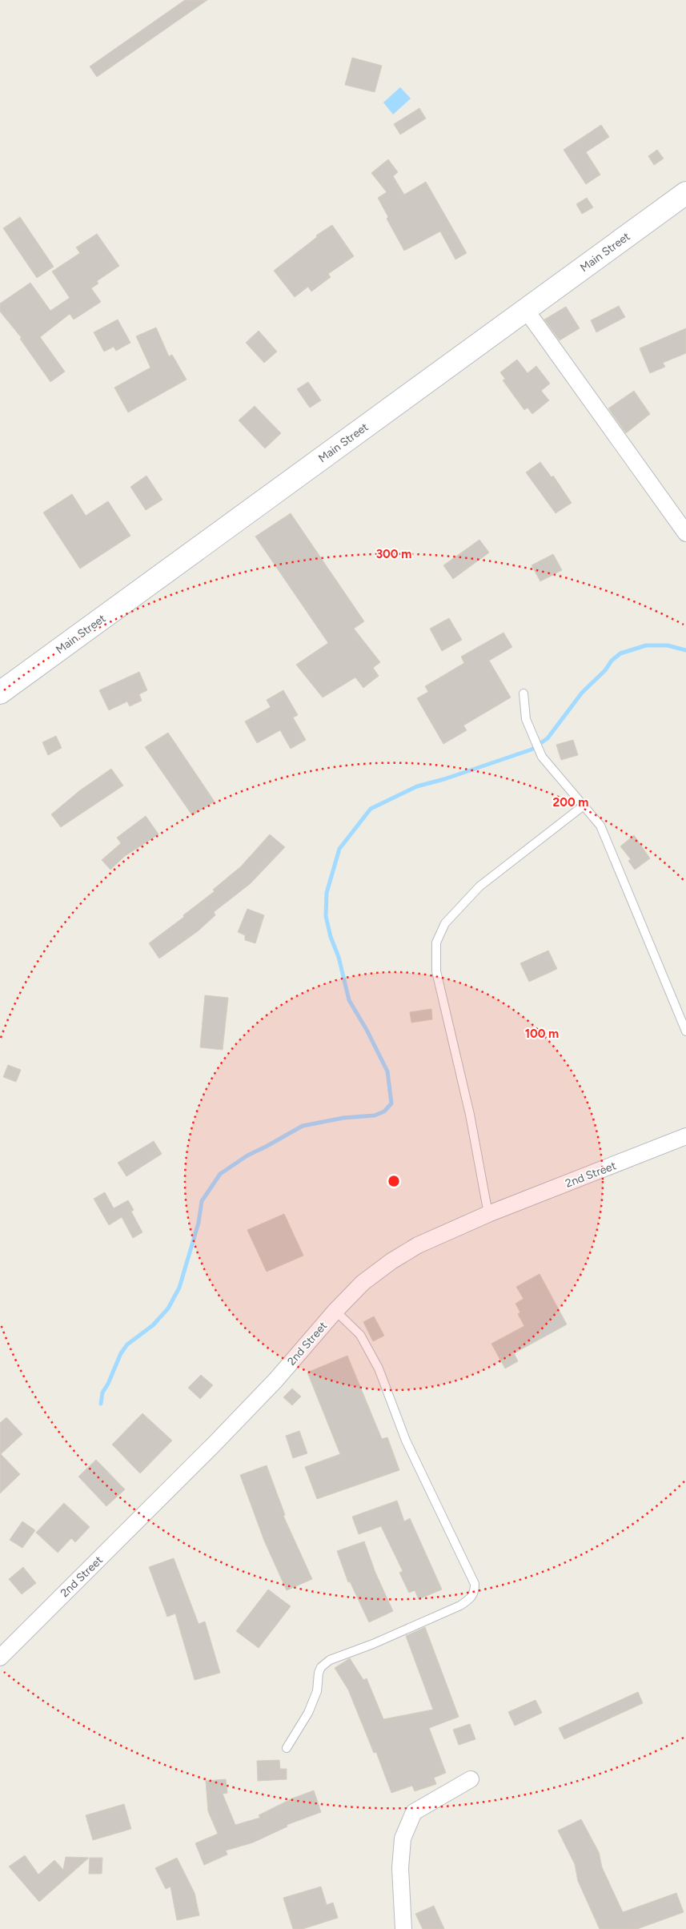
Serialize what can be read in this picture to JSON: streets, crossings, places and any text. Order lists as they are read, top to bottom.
{
  "streets": {
    "main road": ["Main Street"],
    "street": ["2nd Street"]
  },
  "rings": ["300 m", "200 m", "100 m"]
}
